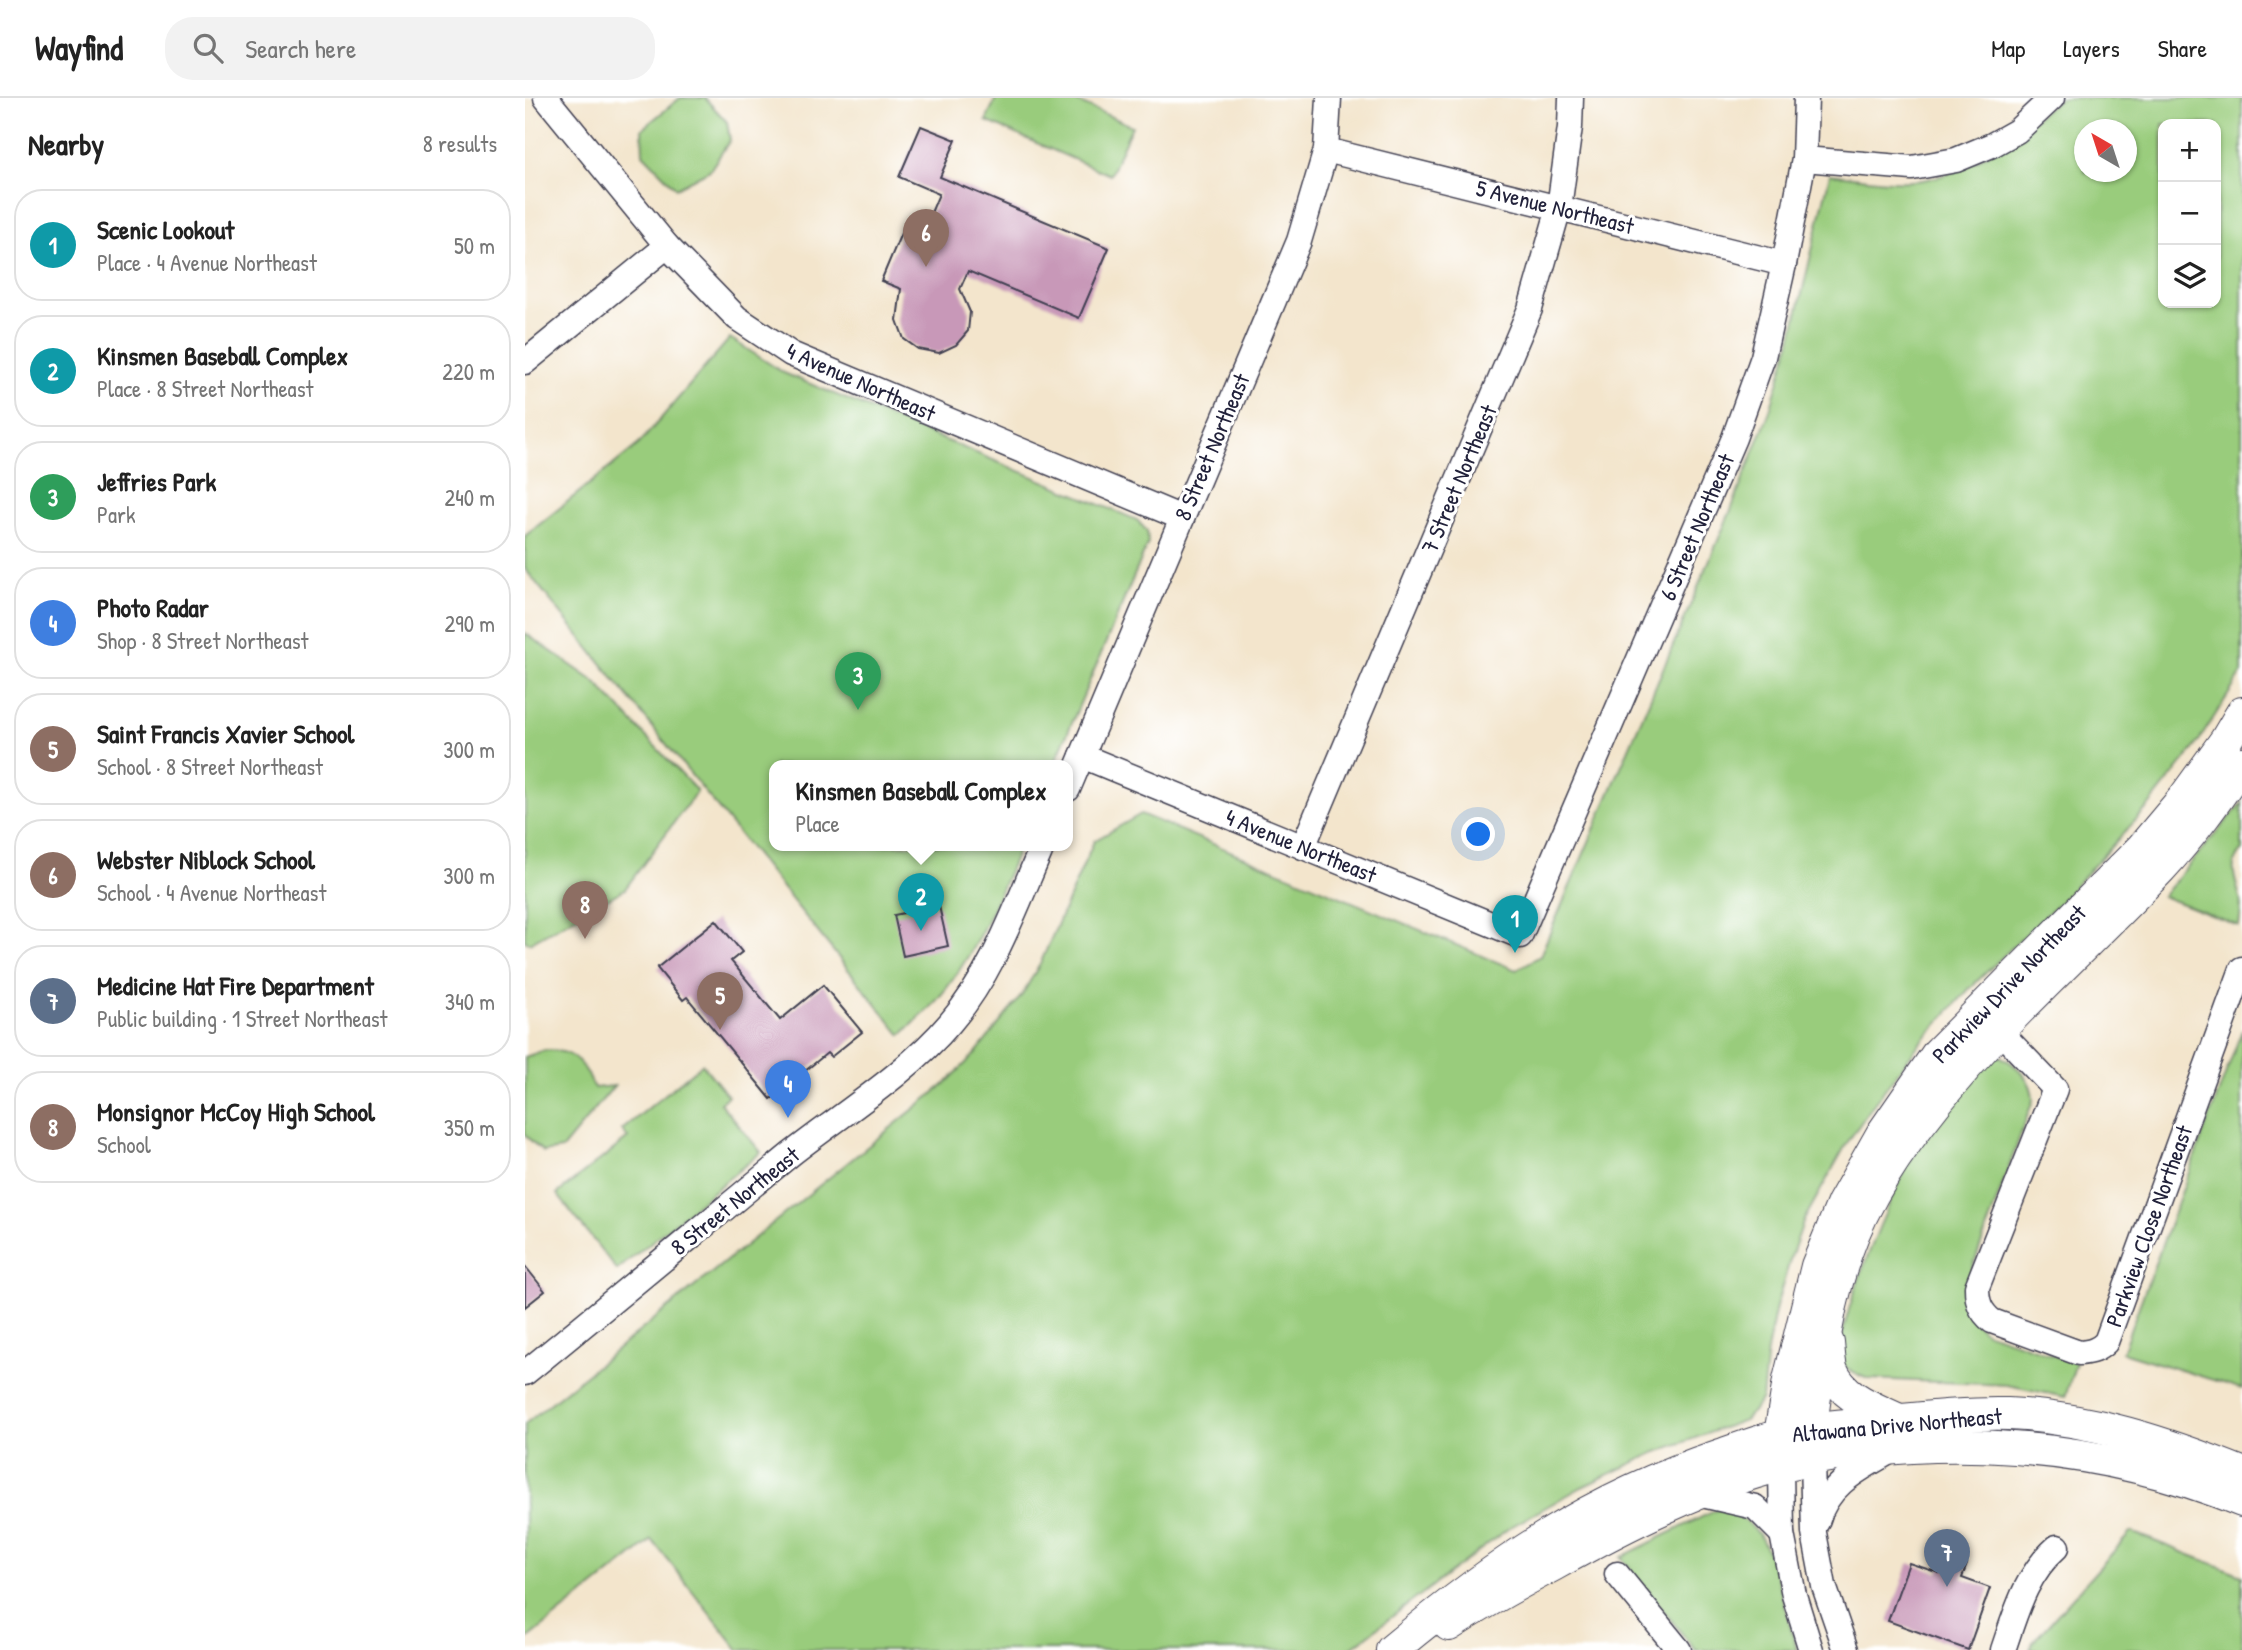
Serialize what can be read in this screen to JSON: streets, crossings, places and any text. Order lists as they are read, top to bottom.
{
  "streets": {
    "main road": ["Parkview Drive Northeast", "Altawana Drive Northeast"],
    "street": [
      "5 Avenue Northeast",
      "4 Avenue Northeast",
      "8 Street Northeast",
      "7 Street Northeast",
      "6 Street Northeast",
      "Parkview Close Northeast"
    ]
  },
  "crossings": [
    ["5 Avenue Northeast", "8 Street Northeast"],
    ["5 Avenue Northeast", "7 Street Northeast"],
    ["5 Avenue Northeast", "6 Street Northeast"],
    ["4 Avenue Northeast", "8 Street Northeast"],
    ["4 Avenue Northeast", "7 Street Northeast"],
    ["4 Avenue Northeast", "6 Street Northeast"],
    ["Parkview Drive Northeast", "Parkview Close Northeast"],
    ["Parkview Drive Northeast", "Altawana Drive Northeast"]
  ],
  "north": "top left",
  "page": {
    "header": "Wayfind",
    "search": "Search here",
    "nav": ["Map", "Layers", "Share"],
    "heading": ["Nearby", "8 results"],
    "map_buttons": ["+", "−"],
    "list": [
      {
        "mark": "1",
        "name": "Scenic Lookout",
        "note": "Place · 4 Avenue Northeast",
        "value": "50 m"
      },
      {
        "mark": "2",
        "name": "Kinsmen Baseball Complex",
        "note": "Place · 8 Street Northeast",
        "value": "220 m"
      },
      {
        "mark": "3",
        "name": "Jeffries Park",
        "note": "Park",
        "value": "240 m"
      },
      {
        "mark": "4",
        "name": "Photo Radar",
        "note": "Shop · 8 Street Northeast",
        "value": "290 m"
      },
      {
        "mark": "5",
        "name": "Saint Francis Xavier School",
        "note": "School · 8 Street Northeast",
        "value": "300 m"
      },
      {
        "mark": "6",
        "name": "Webster Niblock School",
        "note": "School · 4 Avenue Northeast",
        "value": "300 m"
      },
      {
        "mark": "7",
        "name": "Medicine Hat Fire Department",
        "note": "Public building · 1 Street Northeast",
        "value": "340 m"
      },
      {
        "mark": "8",
        "name": "Monsignor McCoy High School",
        "note": "School",
        "value": "350 m"
      }
    ],
    "pins": [
      "6",
      "3",
      "2",
      "8",
      "1",
      "5",
      "4",
      "7"
    ],
    "popup": ["Kinsmen Baseball Complex", "Place"]
  }
}
